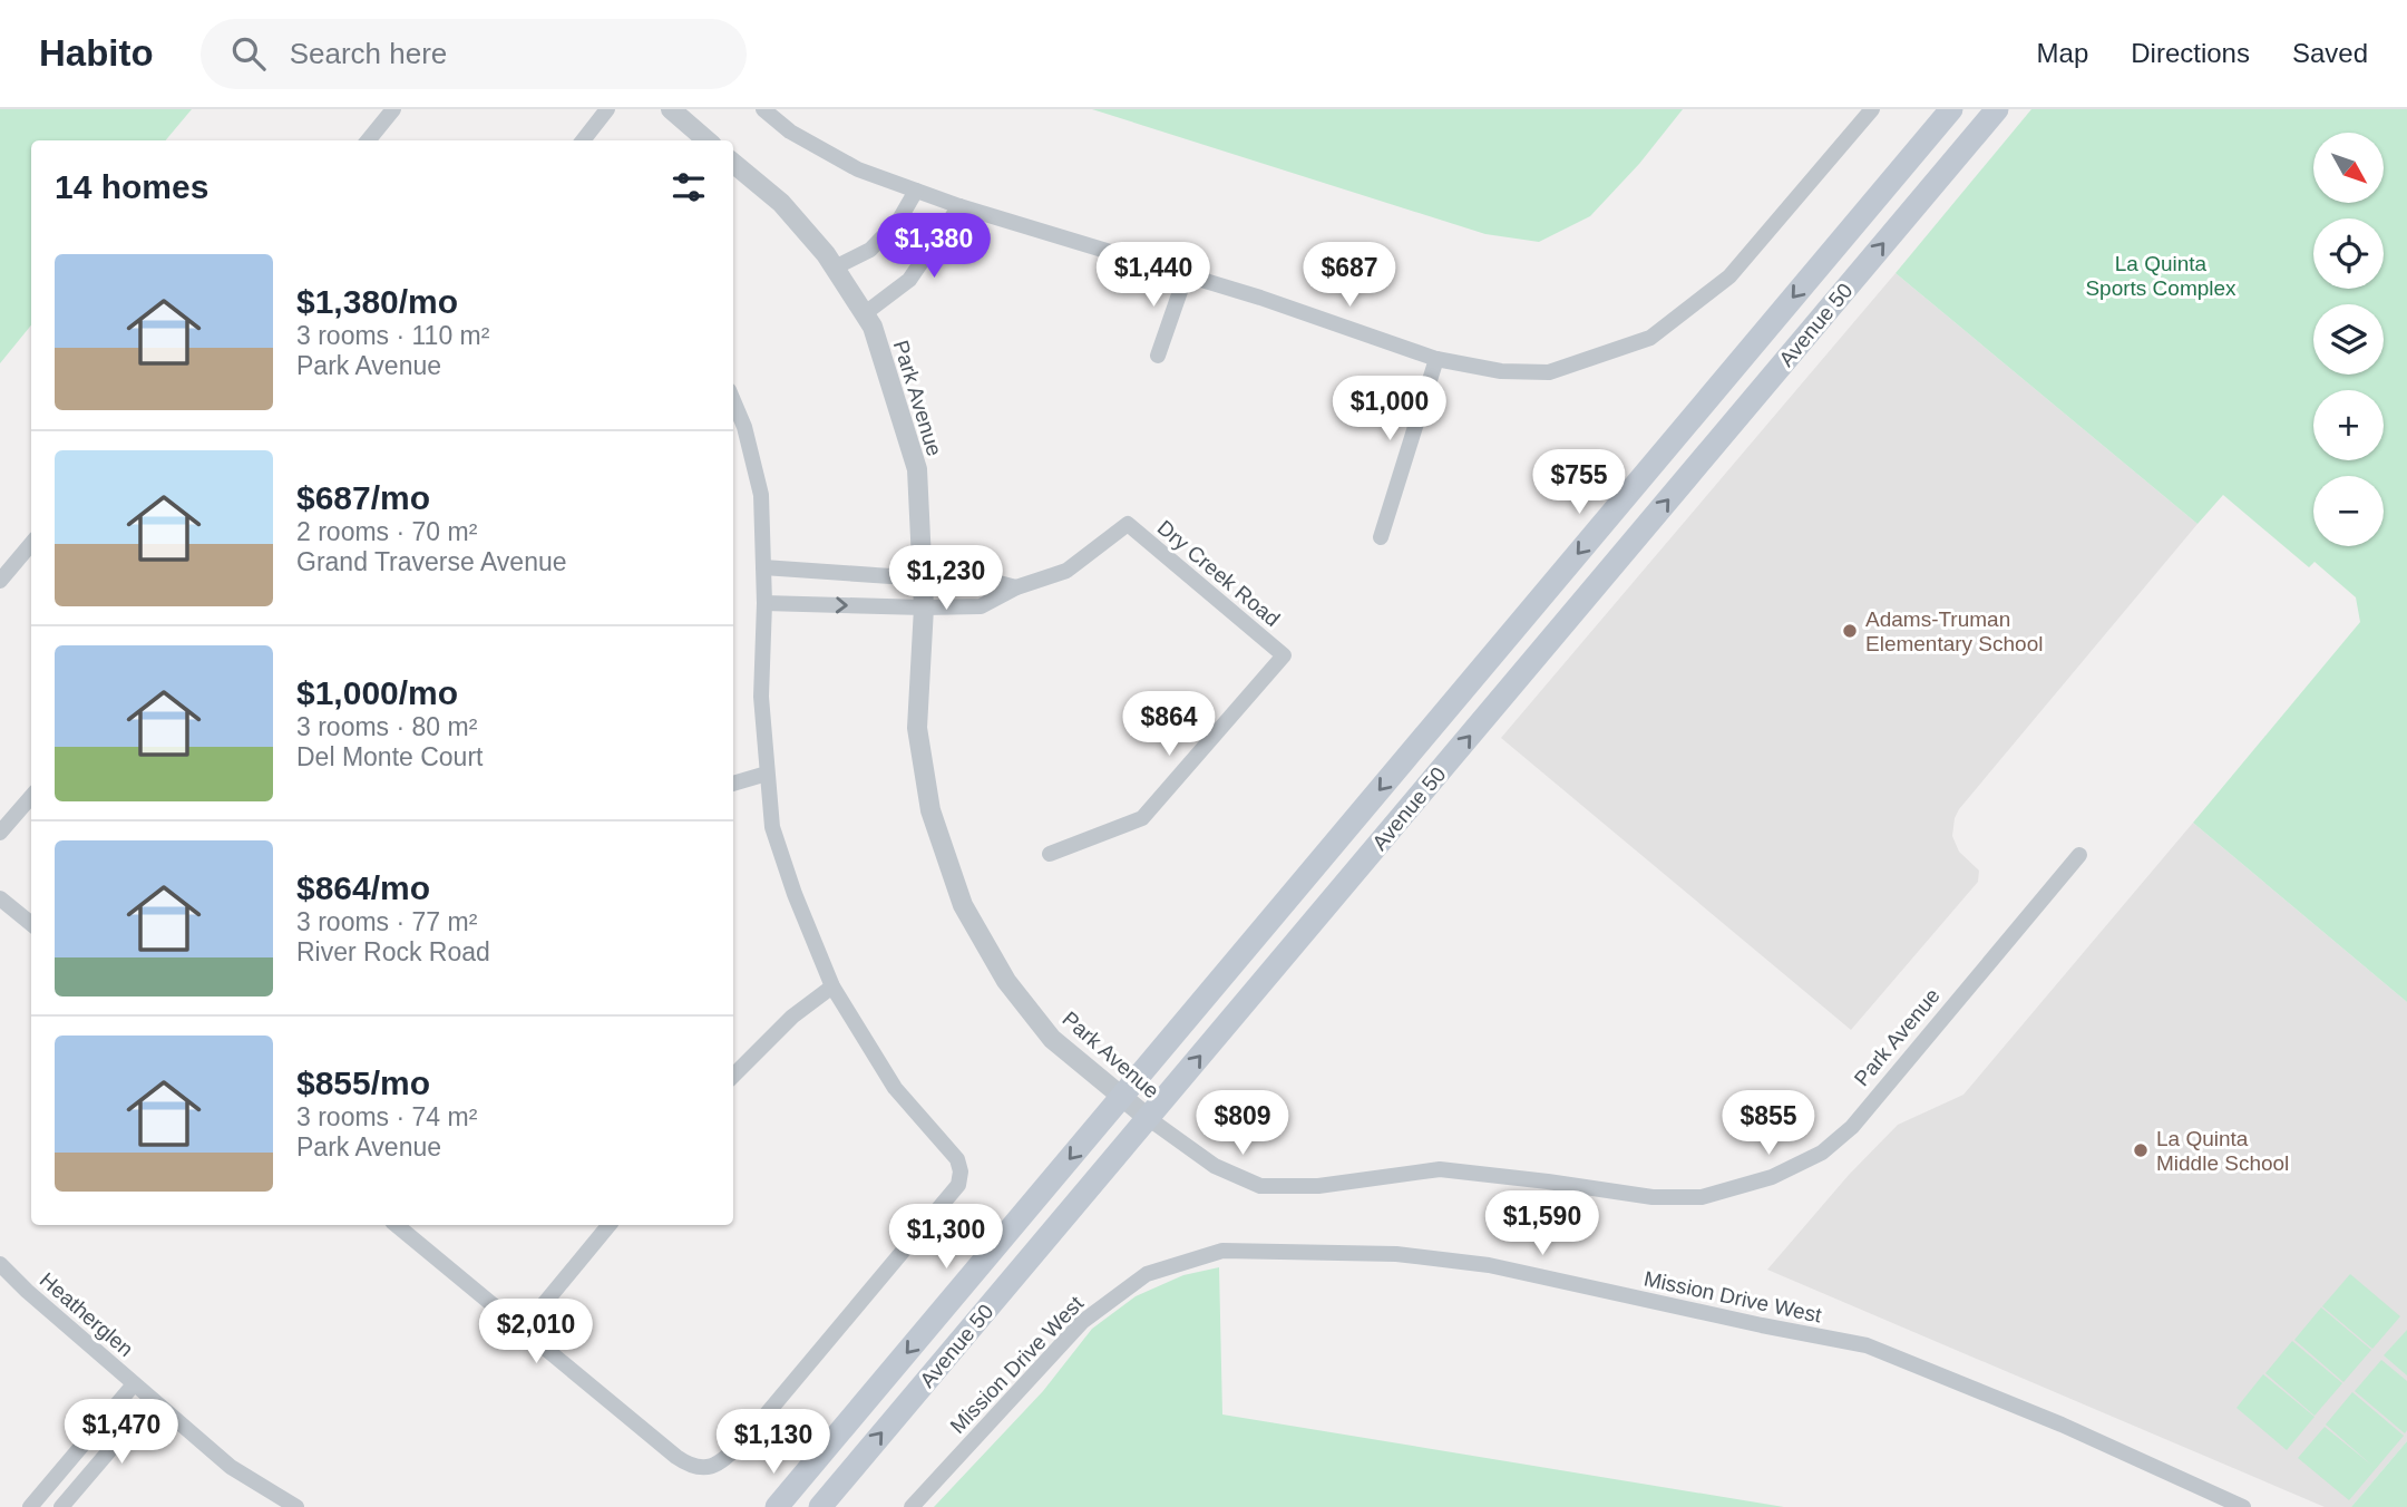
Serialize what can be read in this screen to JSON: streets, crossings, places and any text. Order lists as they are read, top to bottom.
{
  "streets": {
    "main road": ["Avenue 50"],
    "street": [
      "Park Avenue",
      "Dry Creek Road",
      "Mission Drive West",
      "Heatherglen"
    ]
  },
  "crossings": [
    ["Avenue 50", "Park Avenue"]
  ],
  "parks": ["La Quinta Sports Complex"],
  "places": ["Adams-Truman Elementary School", "La Quinta Middle School"],
  "north": "bottom right",
  "page": {
    "header": "Habito",
    "search": "Search here",
    "nav": ["Map", "Directions", "Saved"],
    "map_buttons": ["+", "−"],
    "heading": "14 homes",
    "price": [
      "$1,380",
      "$1,440",
      "$687",
      "$1,000",
      "$755",
      "$1,230",
      "$864",
      "$809",
      "$855",
      "$1,590",
      "$1,300",
      "$2,010",
      "$1,470",
      "$1,130"
    ],
    "list": [
      {
        "name": "$1,380/mo",
        "note": "3 rooms · 110 m² · Park Avenue"
      },
      {
        "name": "$687/mo",
        "note": "2 rooms · 70 m² · Grand Traverse Avenue"
      },
      {
        "name": "$1,000/mo",
        "note": "3 rooms · 80 m² · Del Monte Court"
      },
      {
        "name": "$864/mo",
        "note": "3 rooms · 77 m² · River Rock Road"
      },
      {
        "name": "$855/mo",
        "note": "3 rooms · 74 m² · Park Avenue"
      }
    ]
  }
}
